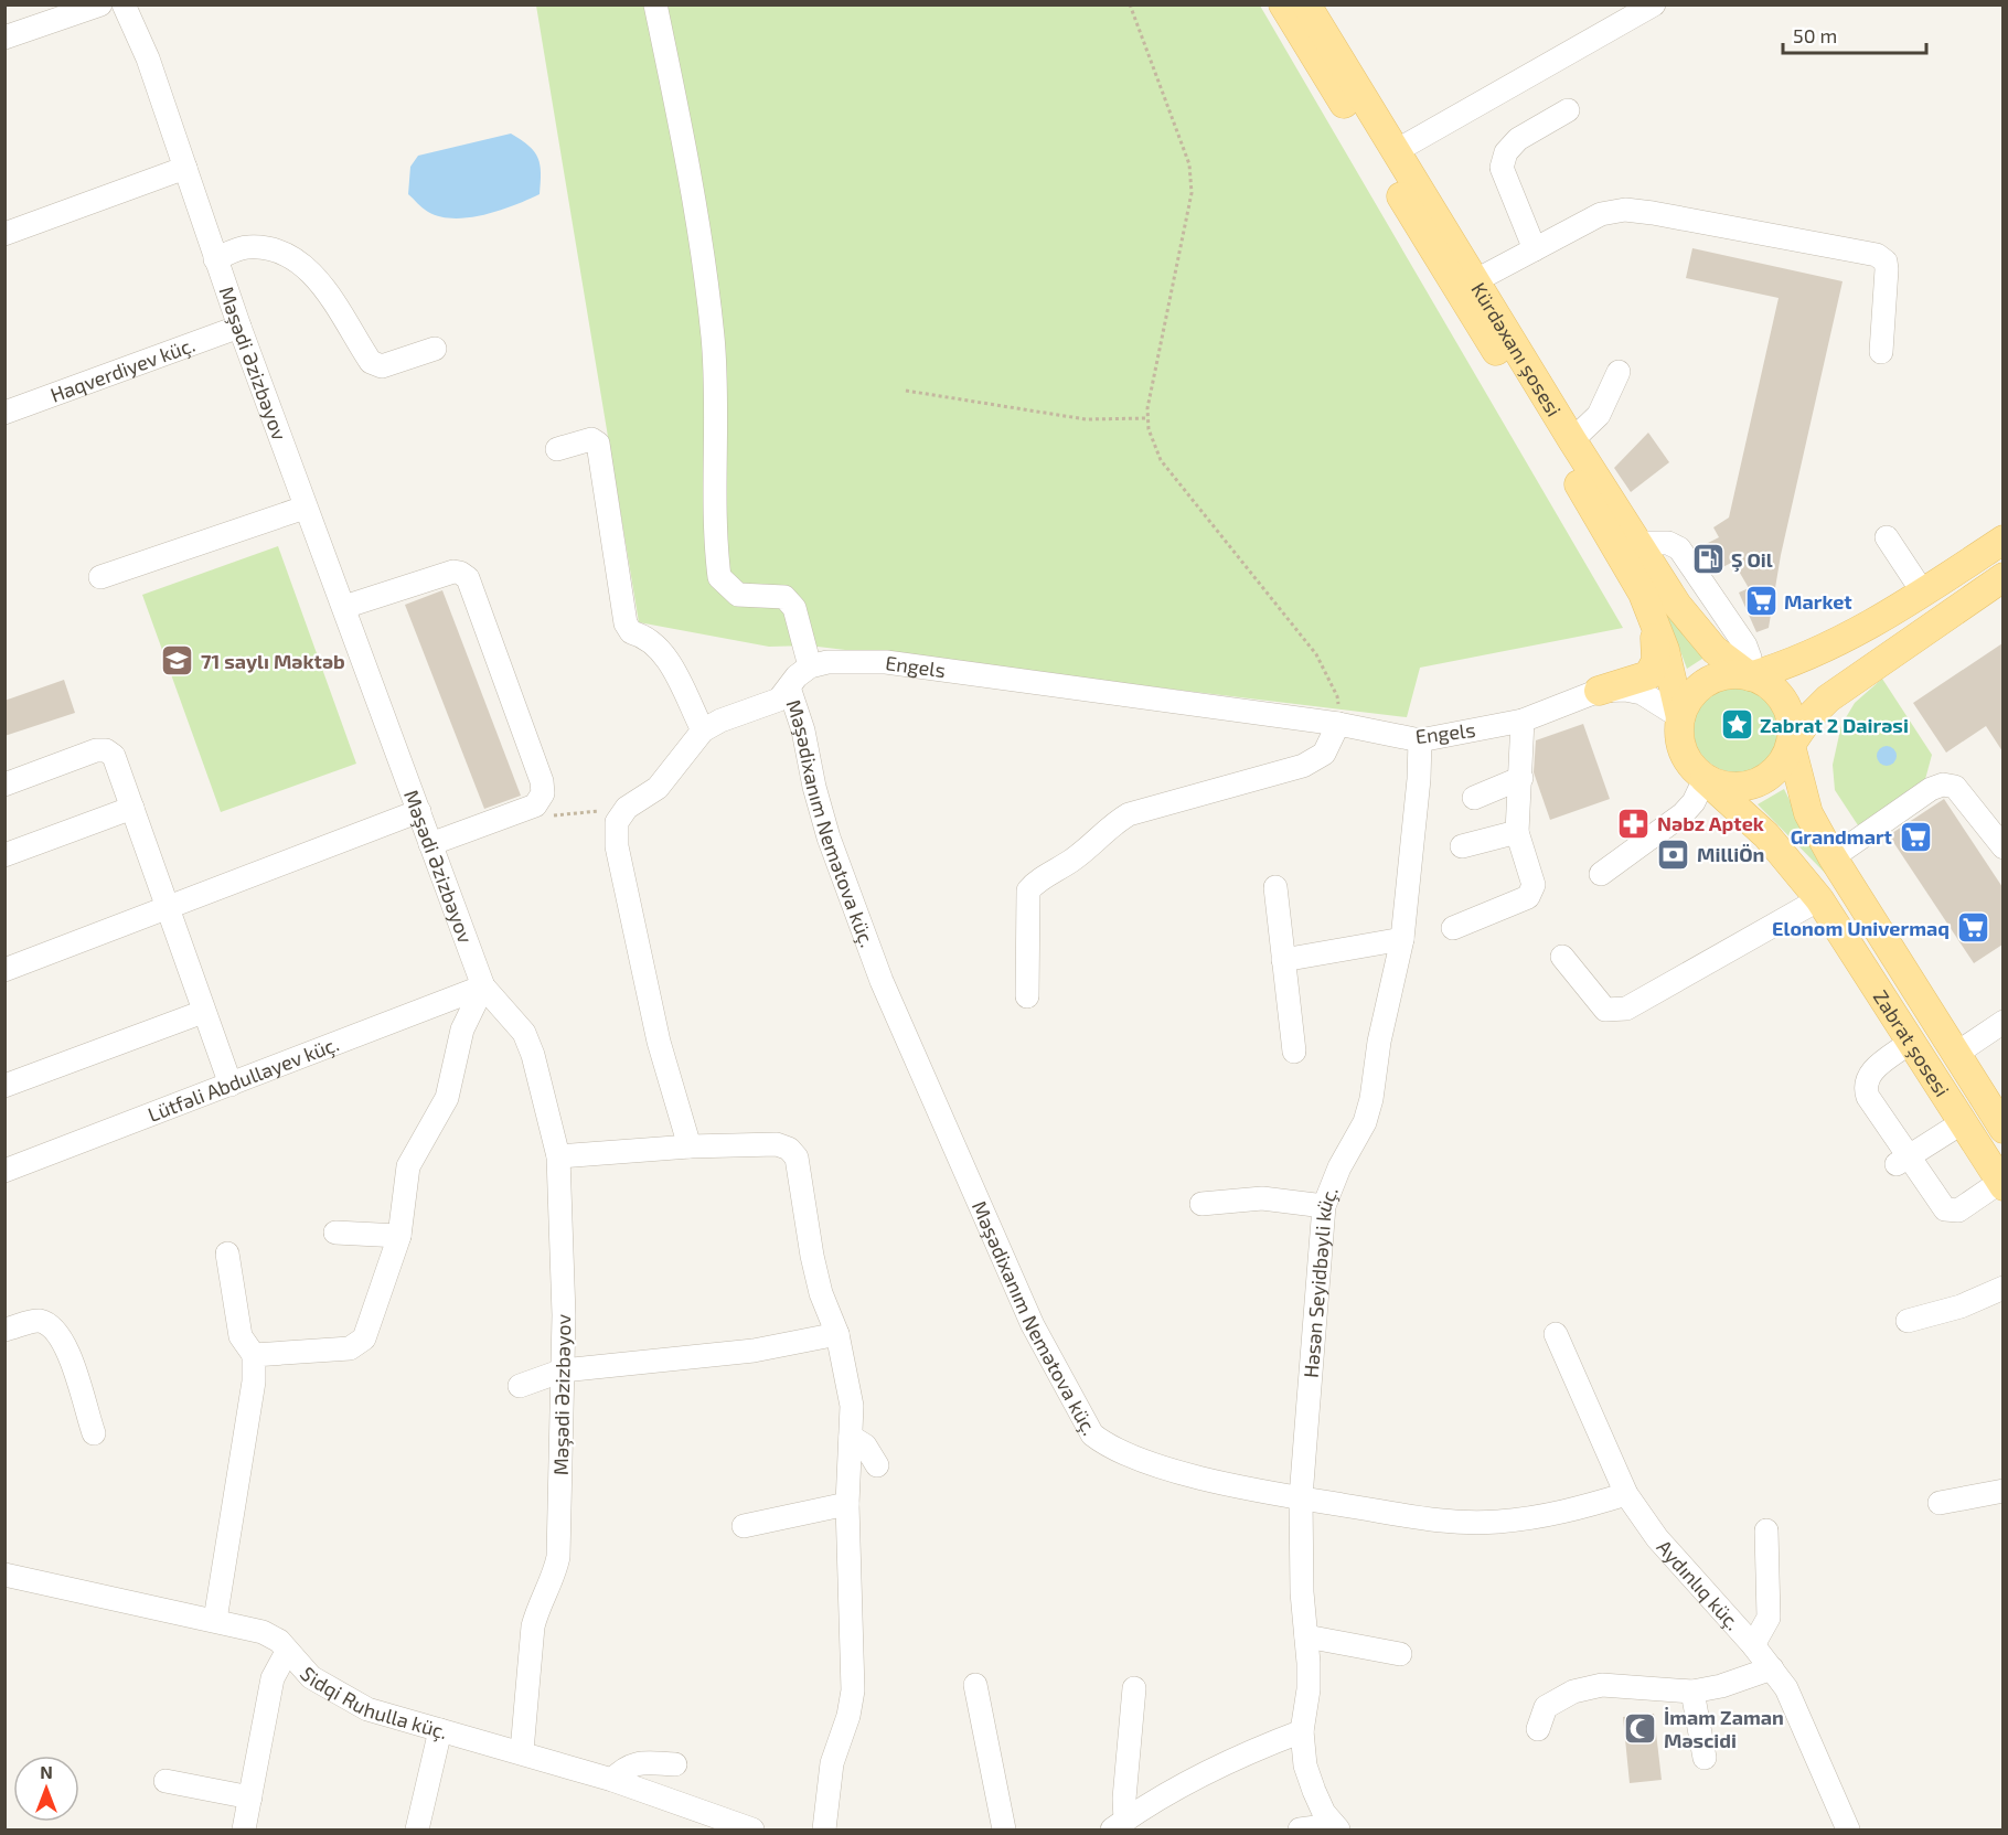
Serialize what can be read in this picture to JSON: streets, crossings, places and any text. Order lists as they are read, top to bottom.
{
  "streets": {
    "main road": ["Kürdəxanı şosesi", "Zabrat şosesi"],
    "street": [
      "Məşədi Əzizbəyov",
      "Haqverdiyev küç.",
      "Engels",
      "Məşədixanım Nemətova küç.",
      "Lütfəli Abdullayev küç.",
      "Həsən Seyidbəyli küç.",
      "Aydınlıq küç.",
      "Sidqi Ruhulla küç."
    ]
  },
  "crossings": [
    ["Kürdəxanı şosesi", "Zabrat şosesi"],
    ["Məşədi Əzizbəyov", "Haqverdiyev küç."],
    ["Məşədi Əzizbəyov", "Lütfəli Abdullayev küç."],
    ["Məşədi Əzizbəyov", "Sidqi Ruhulla küç."],
    ["Engels", "Həsən Seyidbəyli küç."],
    ["Məşədixanım Nemətova küç.", "Həsən Seyidbəyli küç."],
    ["Məşədixanım Nemətova küç.", "Aydınlıq küç."]
  ],
  "places": {
    "fuel station": ["Ş Oil"],
    "supermarket": ["Market", "Grandmart", "Elonom Univermaq"],
    "school or university": ["71 saylı Məktəb"],
    "place": ["Zabrat 2 Dairəsi"],
    "pharmacy": ["Nəbz Aptek"],
    "bank": ["MilliÖn"],
    "mosque": ["İmam Zaman Məscidi"]
  },
  "scale_bar": "50 m",
  "north": "top"
}
